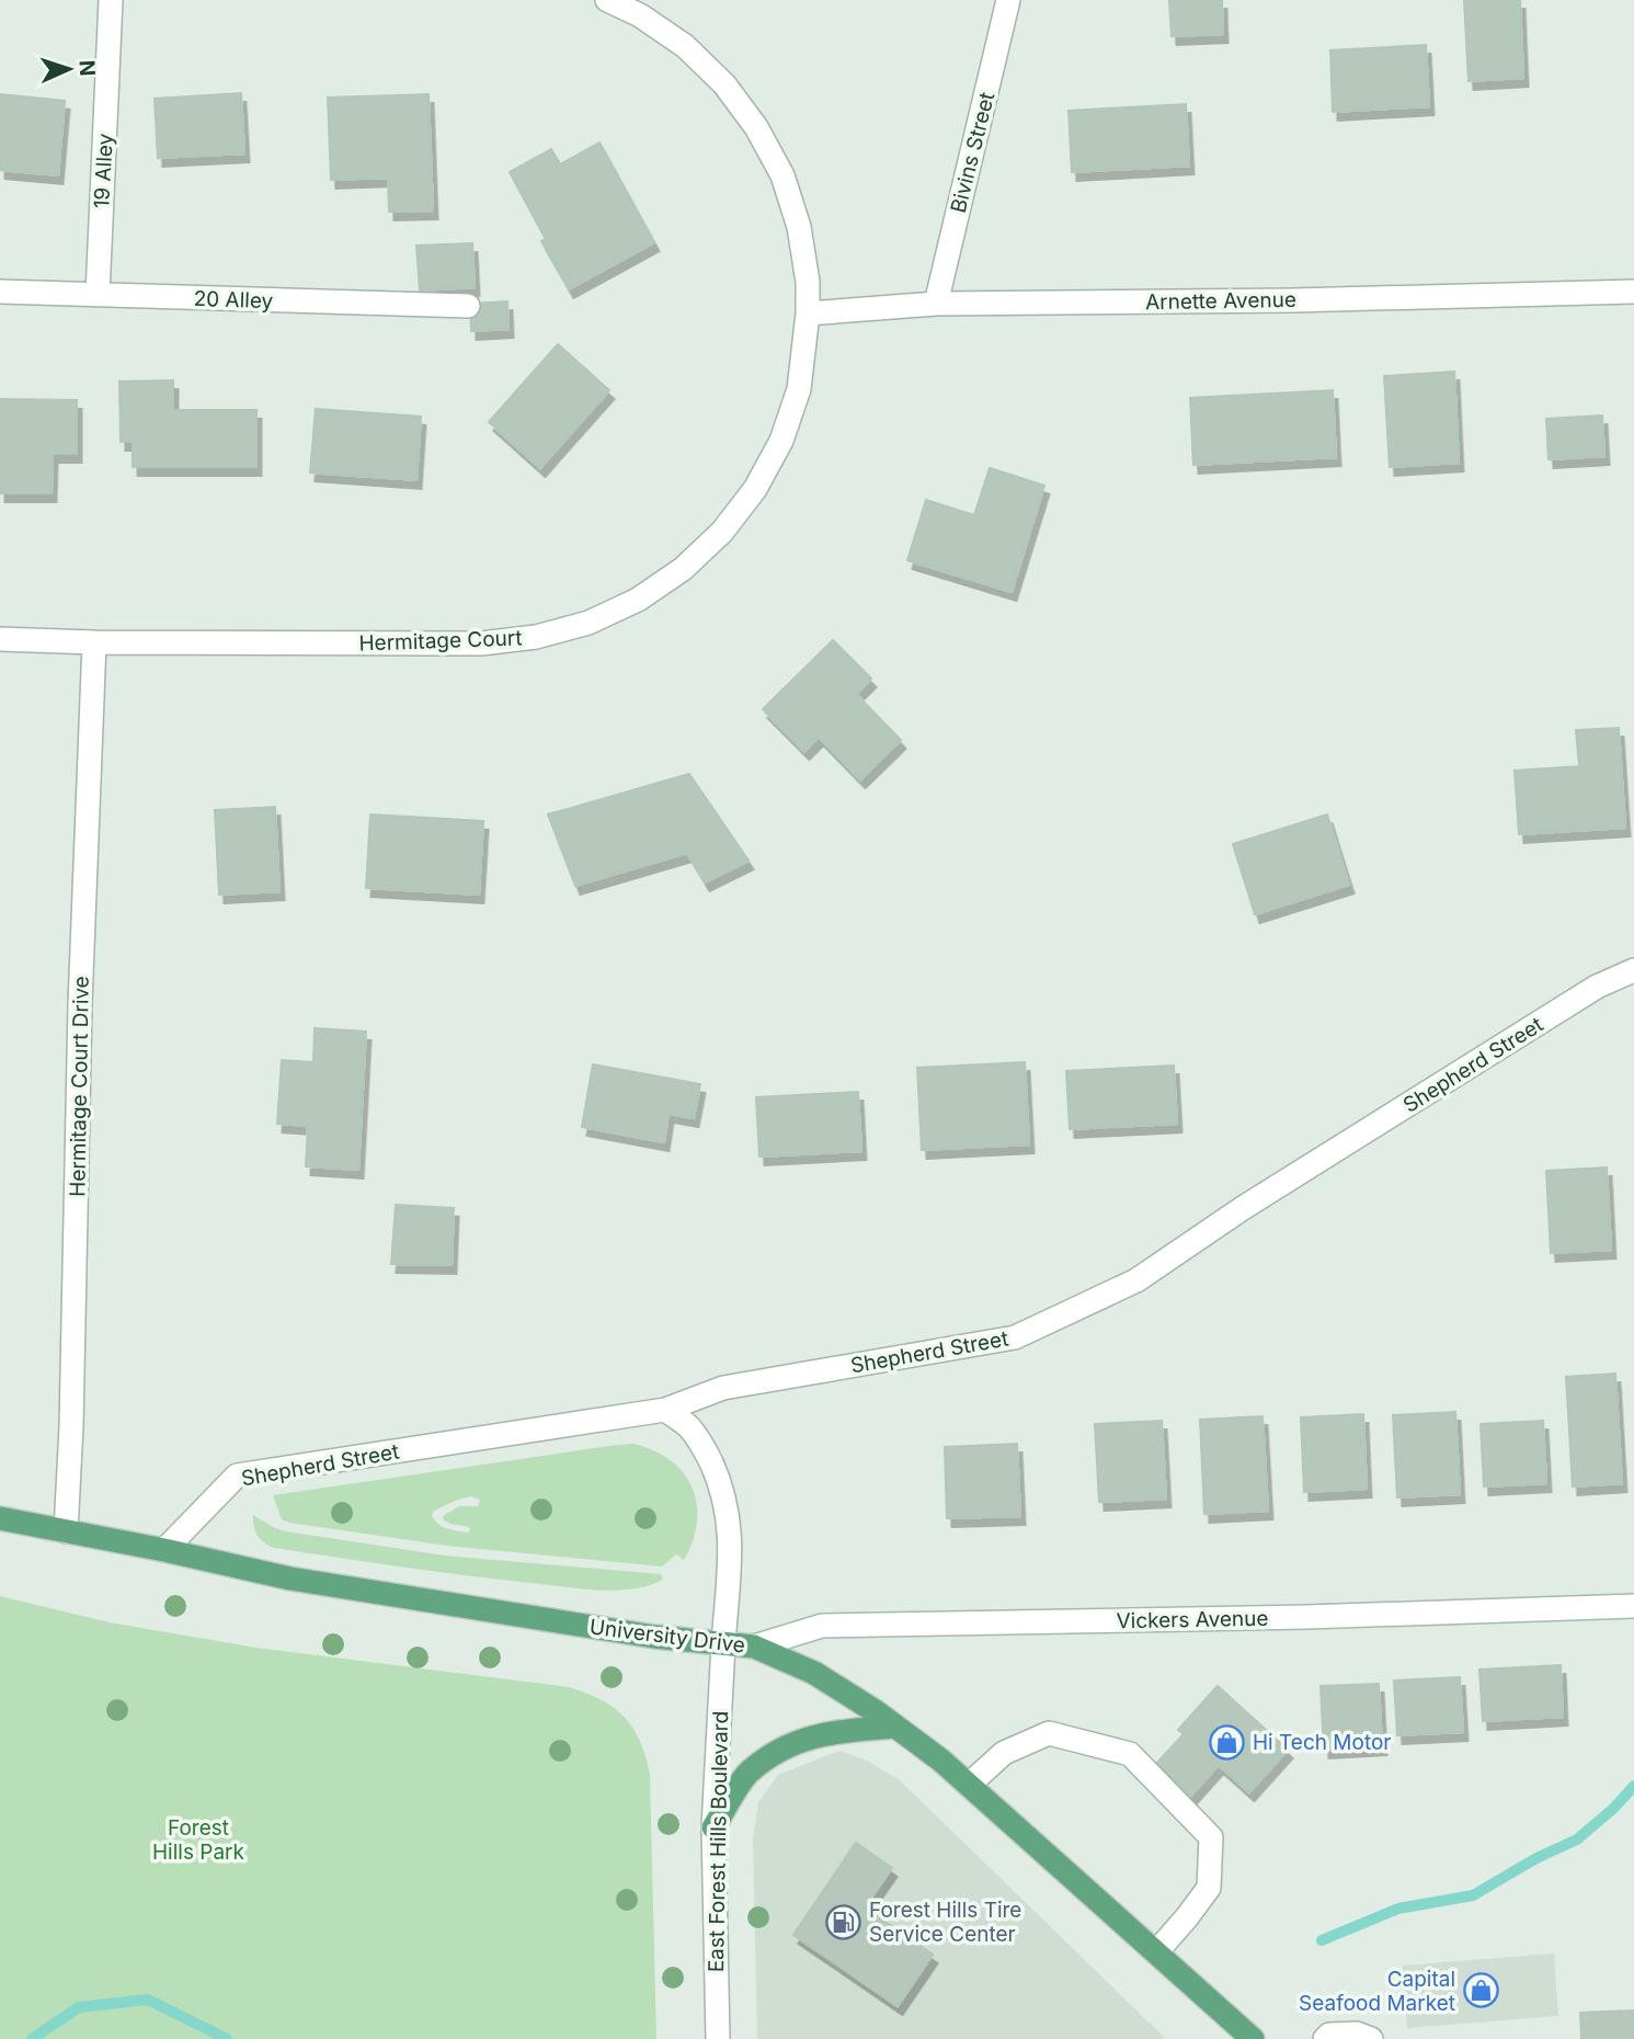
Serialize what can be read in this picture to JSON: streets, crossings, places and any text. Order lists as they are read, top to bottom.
{
  "streets": {
    "main road": ["University Drive"],
    "street": [
      "Bivins Street",
      "19 Alley",
      "20 Alley",
      "Arnette Avenue",
      "Hermitage Court",
      "Shepherd Street",
      "Hermitage Court Drive",
      "Vickers Avenue",
      "East Forest Hills Boulevard"
    ]
  },
  "crossings": [
    ["Bivins Street", "Arnette Avenue"],
    ["19 Alley", "20 Alley"],
    ["Arnette Avenue", "Hermitage Court"],
    ["Hermitage Court", "Hermitage Court Drive"],
    ["Shepherd Street", "University Drive"],
    ["Shepherd Street", "East Forest Hills Boulevard"],
    ["Hermitage Court Drive", "University Drive"],
    ["Vickers Avenue", "University Drive"],
    ["University Drive", "East Forest Hills Boulevard"]
  ],
  "parks": ["Forest Hills Park"],
  "places": {
    "shop": ["Hi Tech Motor", "Capital Seafood Market"],
    "fuel station": ["Forest Hills Tire Service Center"]
  },
  "north": "right"
}
